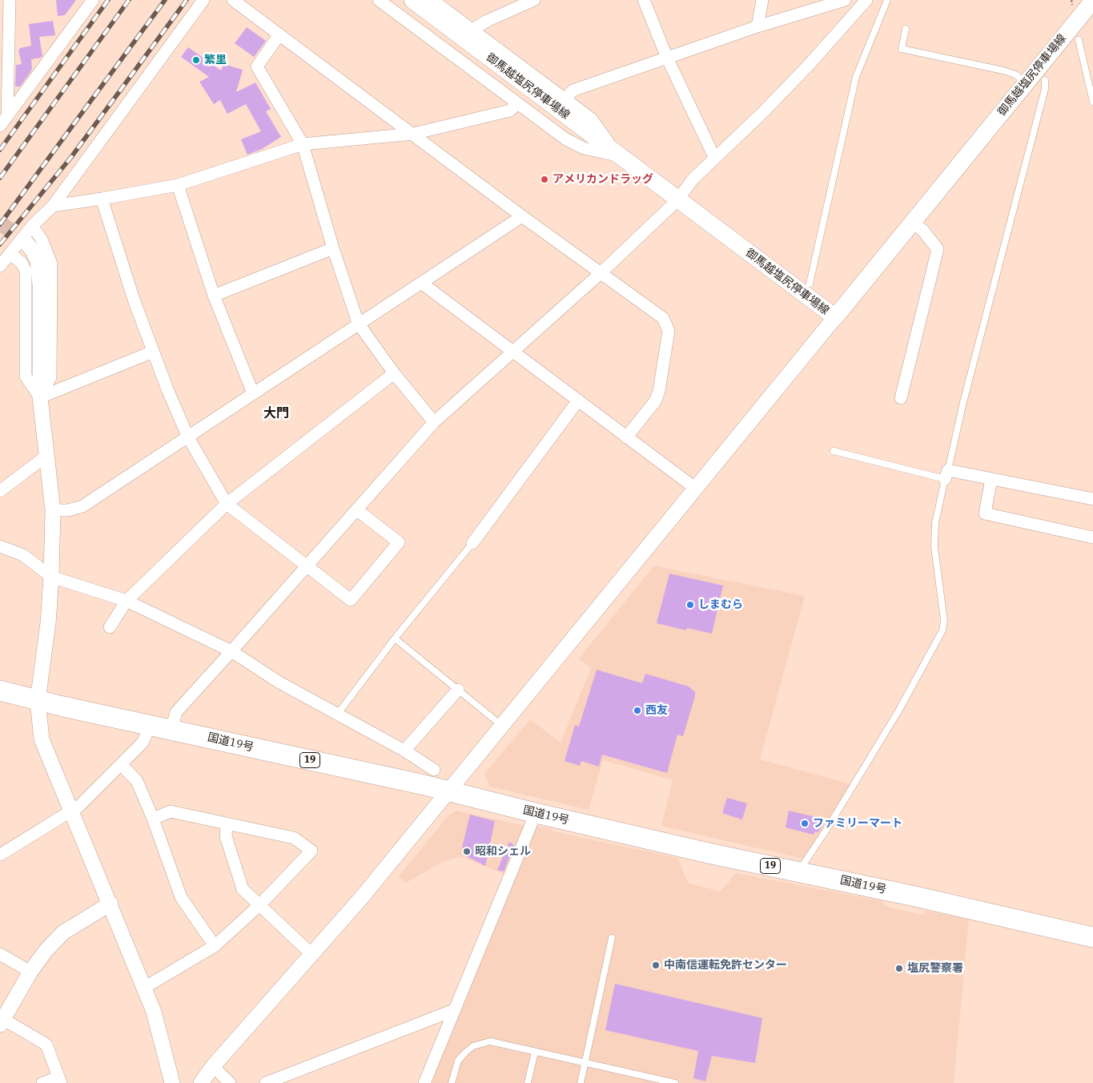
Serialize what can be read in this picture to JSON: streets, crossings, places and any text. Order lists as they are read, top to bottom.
{
  "streets": {
    "highway": ["国道19号", "19"],
    "main road": ["御馬越塩尻停車場線"]
  },
  "districts": ["大門"],
  "places": [
    "繁里",
    "アメリカンドラッグ",
    "しまむら",
    "西友",
    "ファミリーマート",
    "昭和シェル",
    "中南信運転免許センター",
    "塩尻警察署"
  ]
}
